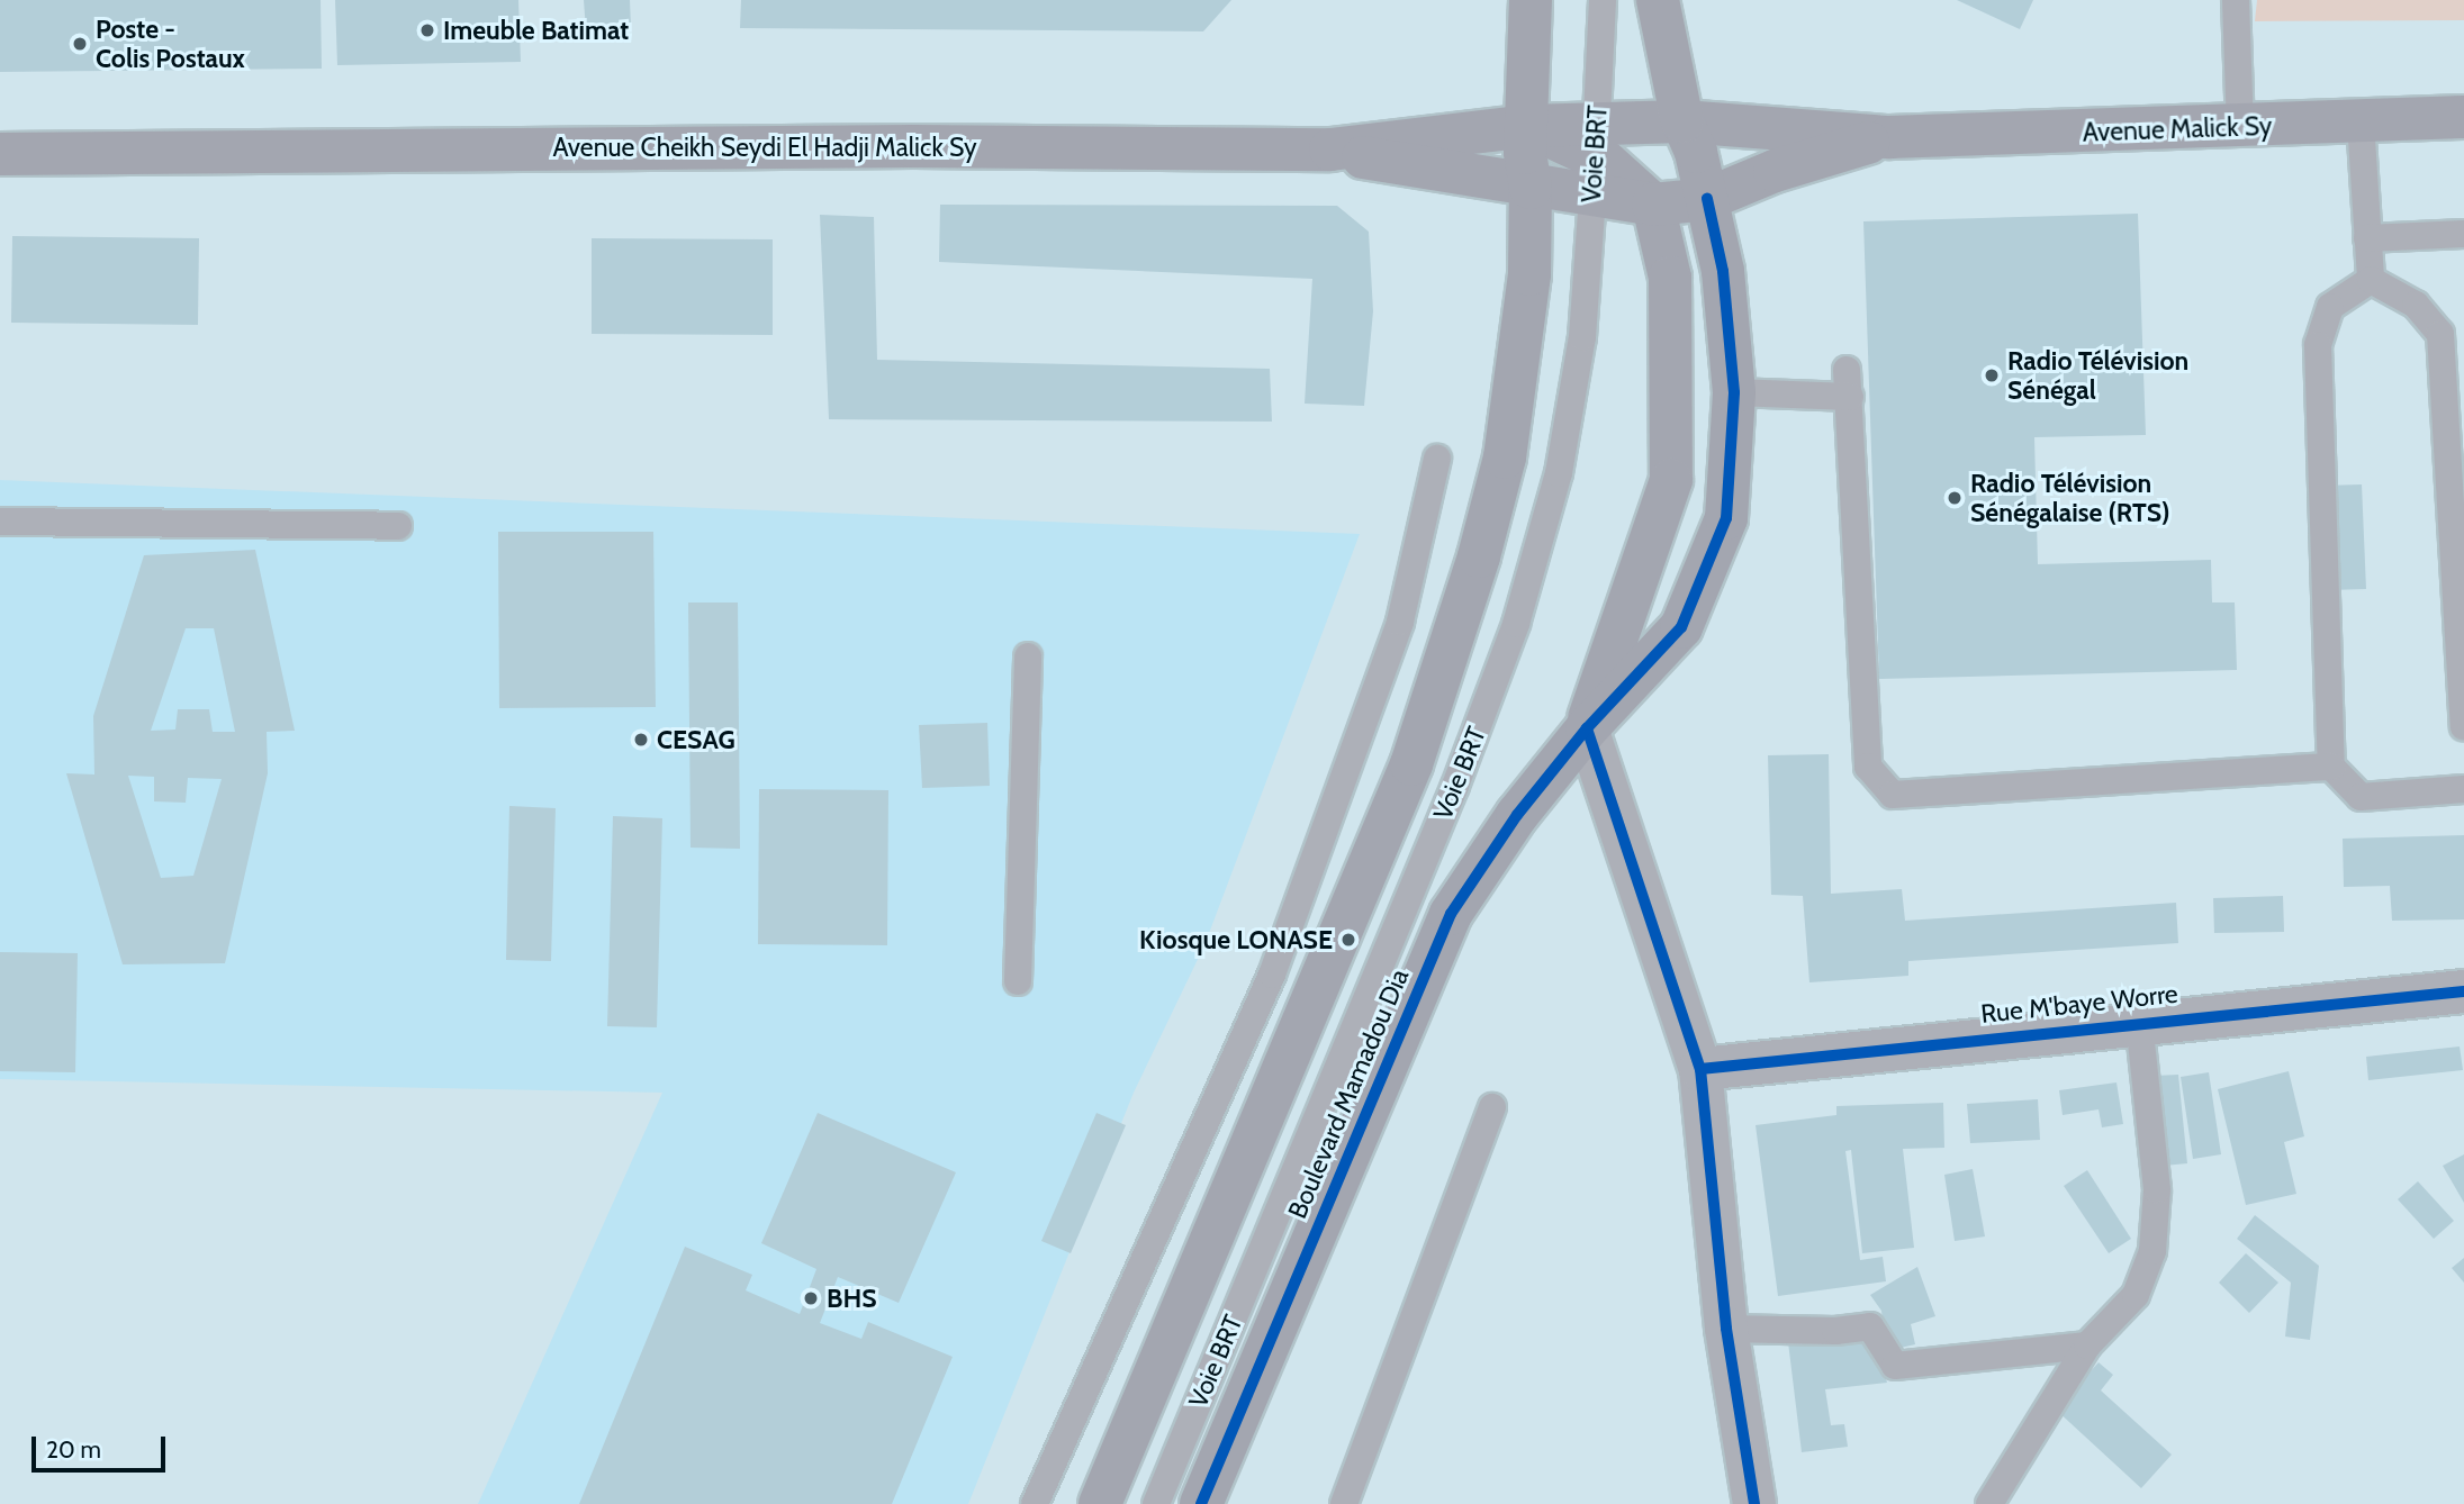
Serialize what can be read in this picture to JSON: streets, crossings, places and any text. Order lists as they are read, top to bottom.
{
  "streets": {
    "street": [
      "Avenue Malick Sy",
      "Avenue Cheikh Seydi El Hadji Malick Sy",
      "Rue M'baye Worre",
      "Boulevard Mamadou Dia"
    ],
    "lane": ["Voie BRT"]
  },
  "crossings": [
    ["Avenue Malick Sy", "Avenue Cheikh Seydi El Hadji Malick Sy"],
    ["Avenue Malick Sy", "Voie BRT"],
    ["Avenue Malick Sy", "Boulevard Mamadou Dia"],
    ["Avenue Cheikh Seydi El Hadji Malick Sy", "Voie BRT"]
  ],
  "places": [
    "Imeuble Batimat",
    "Poste - Colis Postaux",
    "Radio Télévision Sénégal",
    "Radio Télévision Sénégalaise (RTS)",
    "CESAG",
    "Kiosque LONASE",
    "BHS"
  ],
  "scale_bar": "20 m"
}
